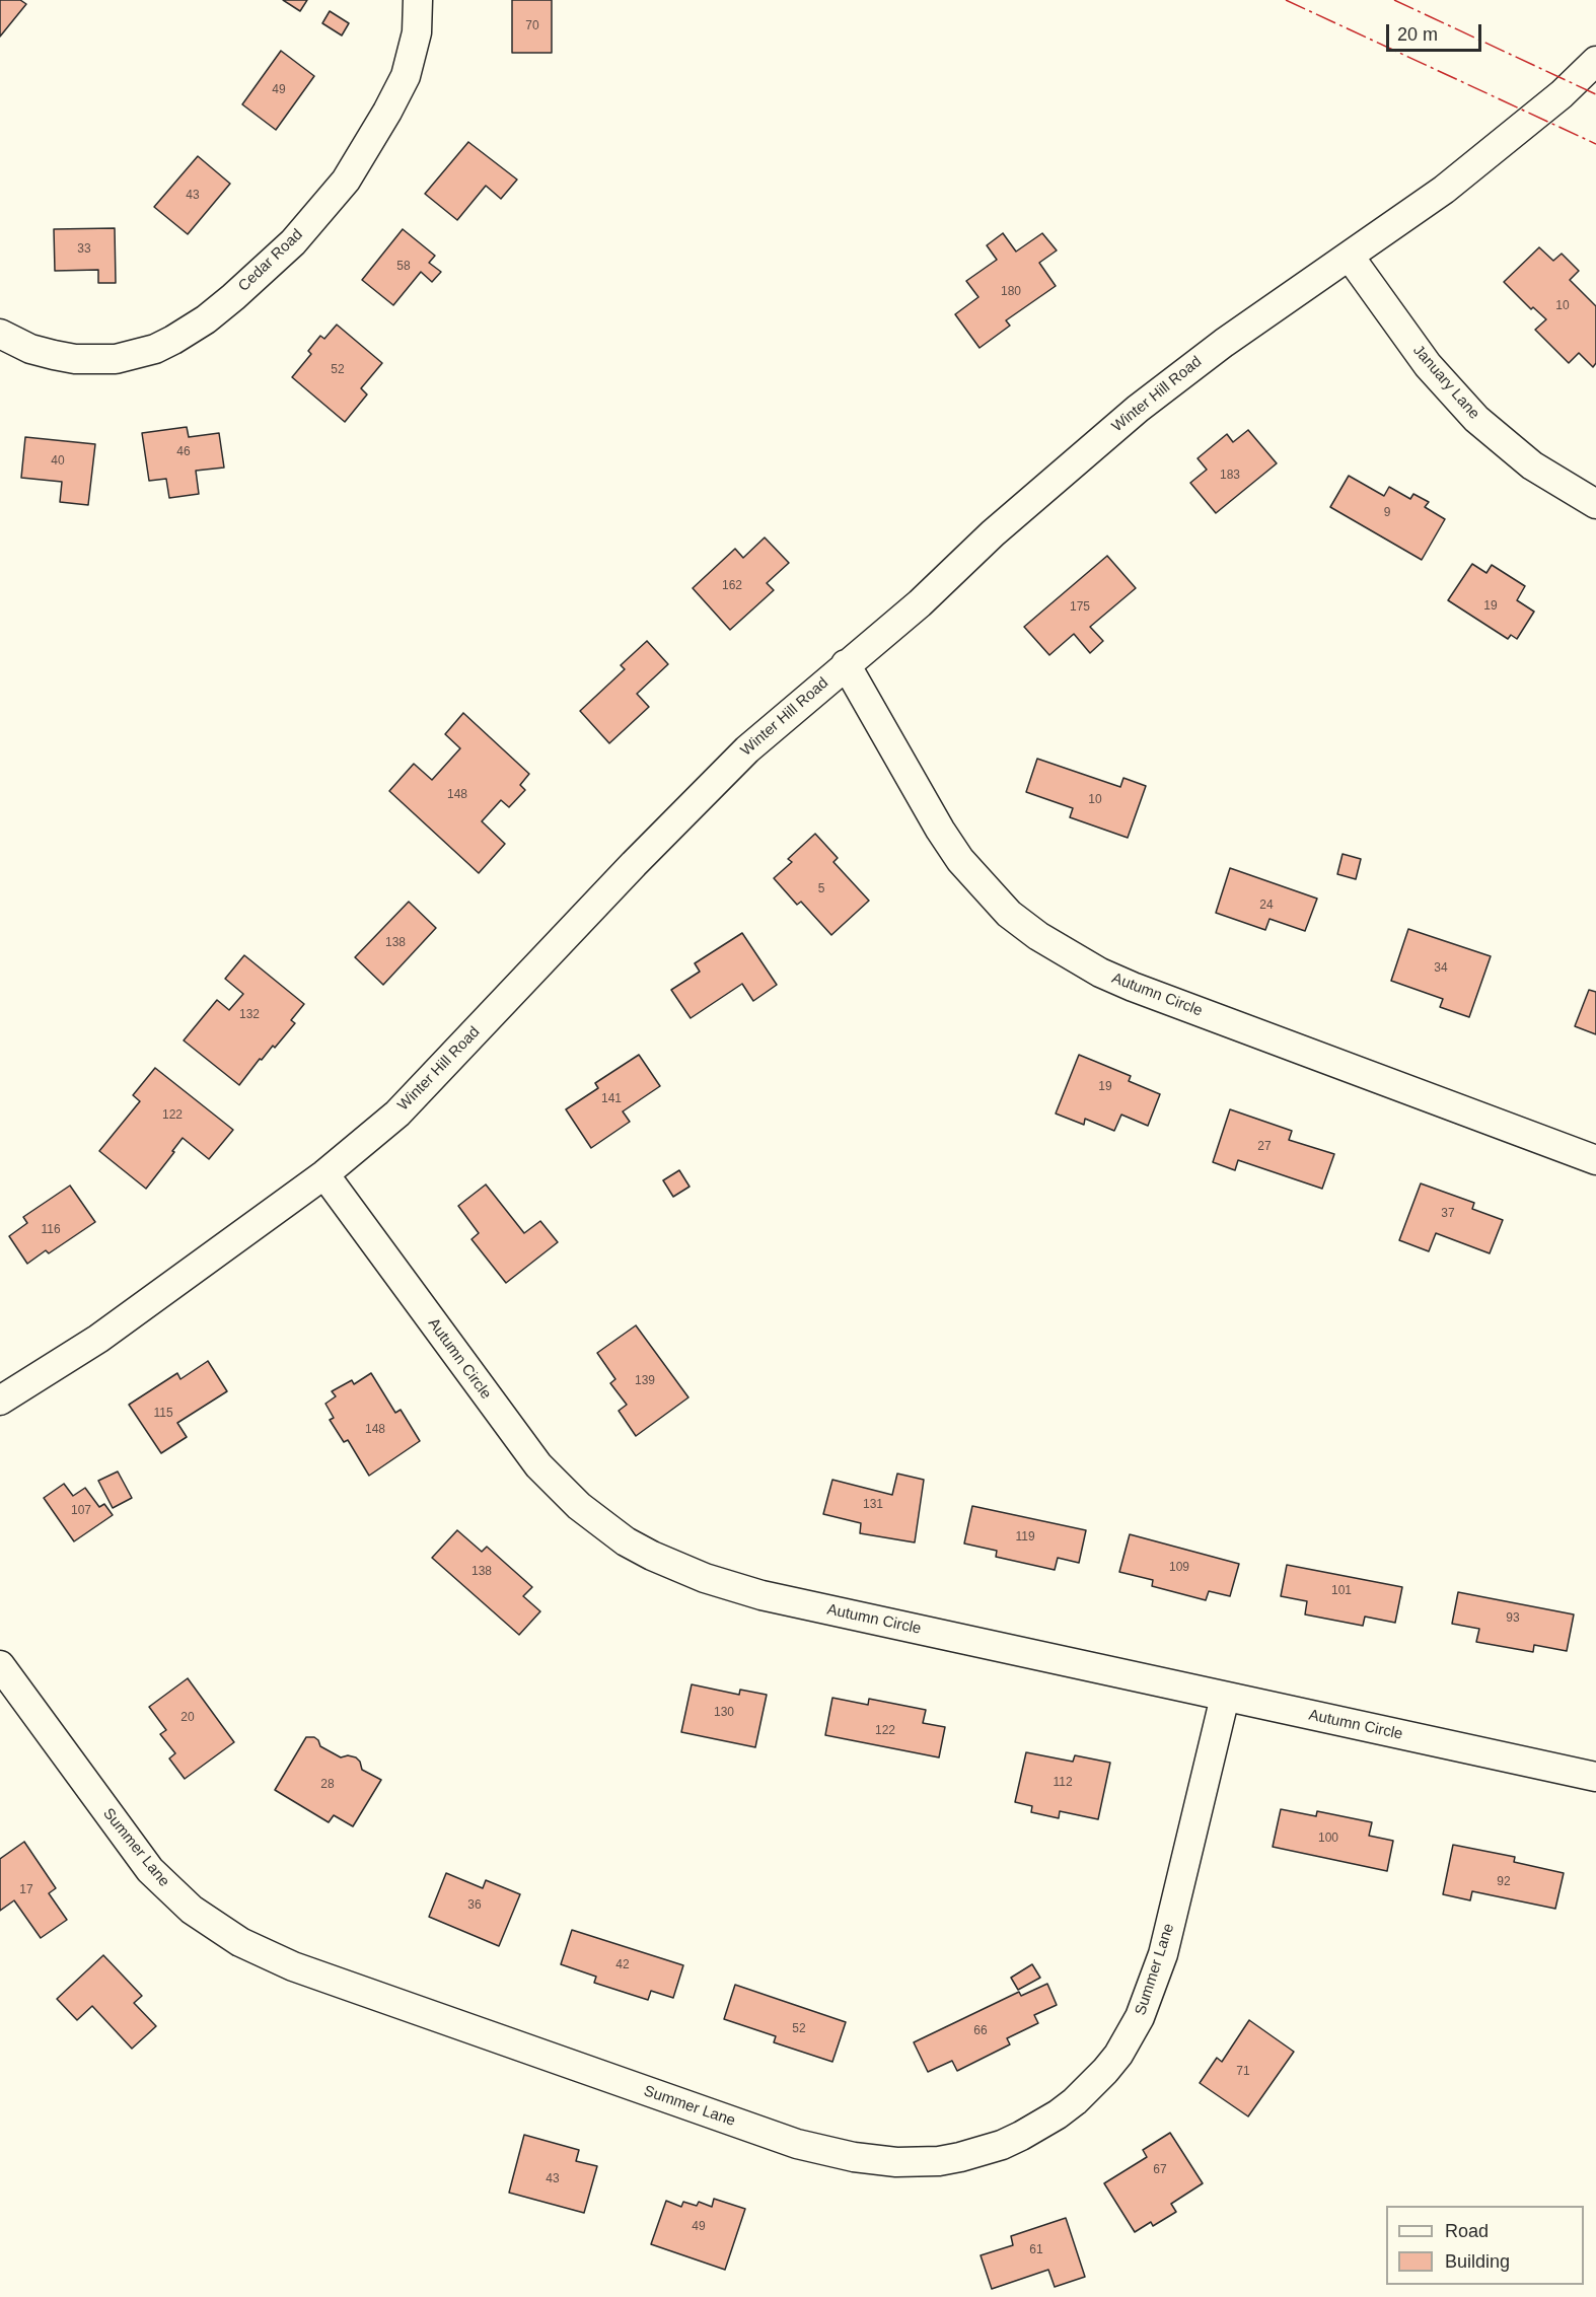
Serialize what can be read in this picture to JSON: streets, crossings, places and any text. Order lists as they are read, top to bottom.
{
  "streets": {
    "street": [
      "Cedar Road",
      "January Lane",
      "Winter Hill Road",
      "Autumn Circle",
      "Summer Lane"
    ]
  },
  "crossings": [
    ["January Lane", "Winter Hill Road"],
    ["Winter Hill Road", "Autumn Circle"],
    ["Autumn Circle", "Summer Lane"]
  ],
  "house_numbers": [
    "70",
    "49",
    "43",
    "33",
    "58",
    "180",
    "10",
    "52",
    "46",
    "40",
    "183",
    "9",
    "162",
    "19",
    "175",
    "148",
    "10",
    "5",
    "24",
    "138",
    "34",
    "132",
    "19",
    "141",
    "122",
    "27",
    "37",
    "116",
    "139",
    "115",
    "148",
    "131",
    "107",
    "119",
    "109",
    "138",
    "101",
    "93",
    "130",
    "20",
    "122",
    "112",
    "28",
    "100",
    "92",
    "17",
    "36",
    "42",
    "52",
    "66",
    "71",
    "67",
    "43",
    "49",
    "61"
  ],
  "legend": ["Road", "Building"],
  "scale_bar": "20 m"
}
